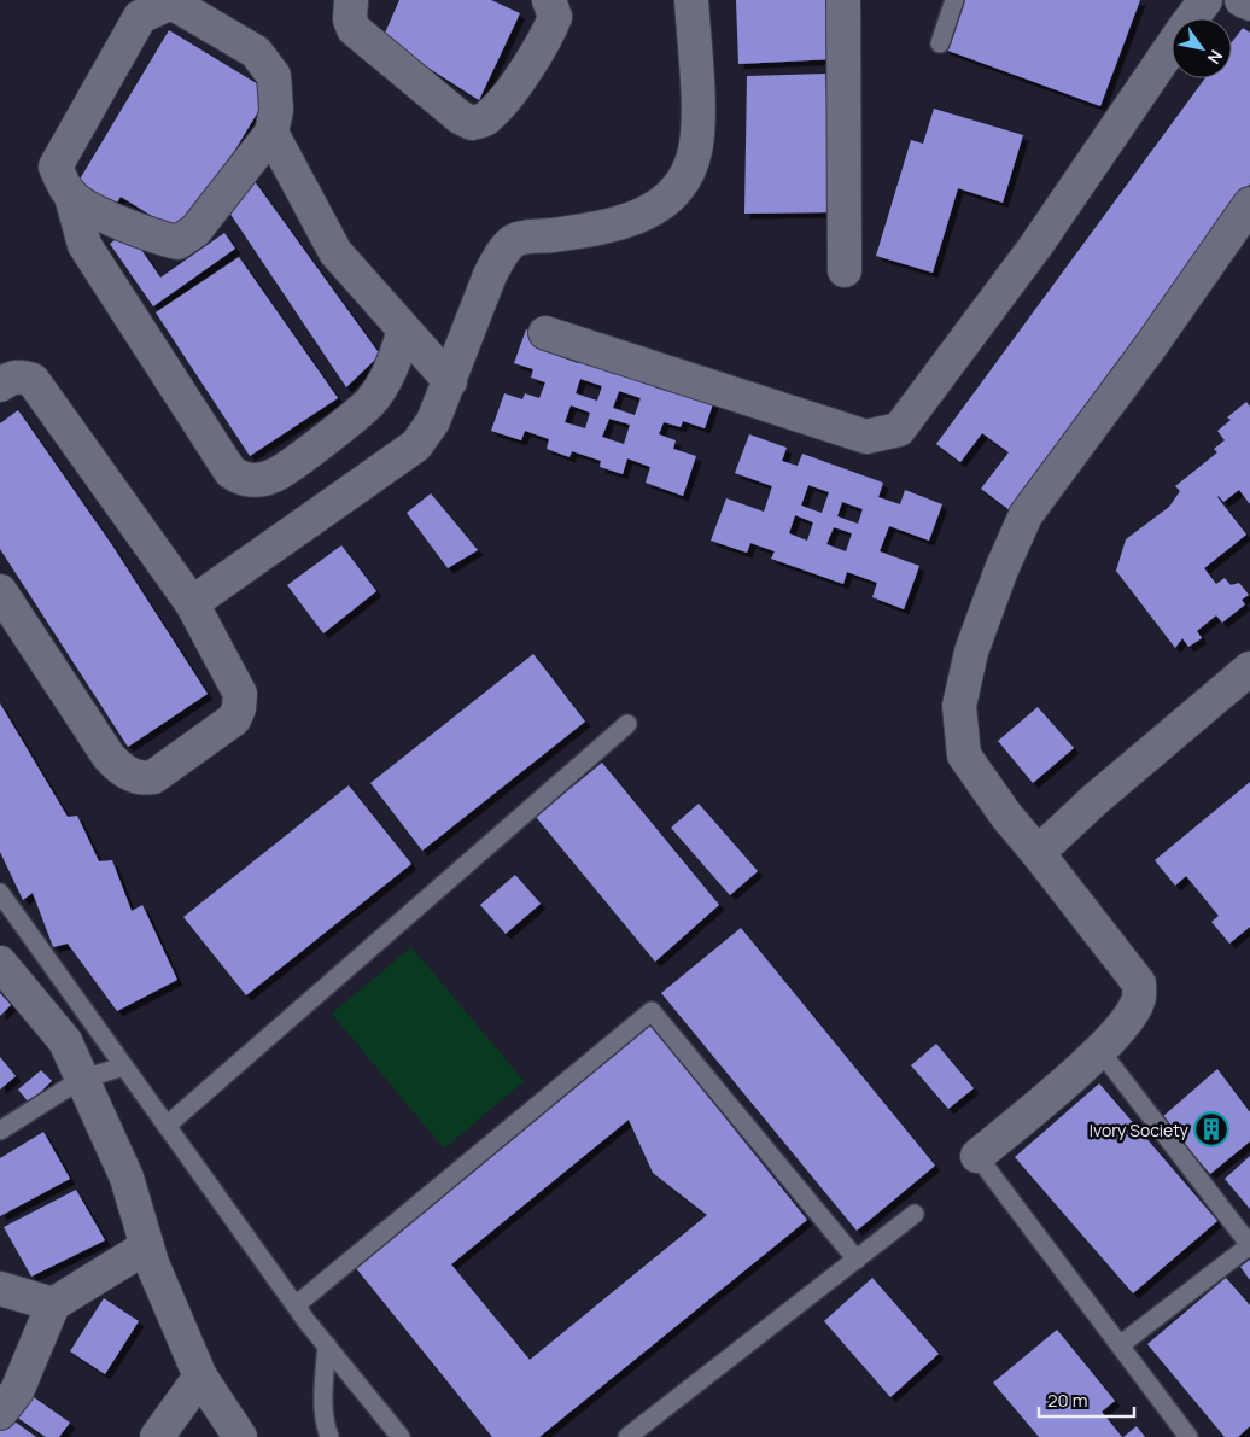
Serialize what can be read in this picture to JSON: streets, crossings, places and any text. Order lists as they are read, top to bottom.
{
  "places": {
    "building": ["Ivory Society"]
  },
  "scale_bar": "20 m",
  "north": "bottom right"
}
